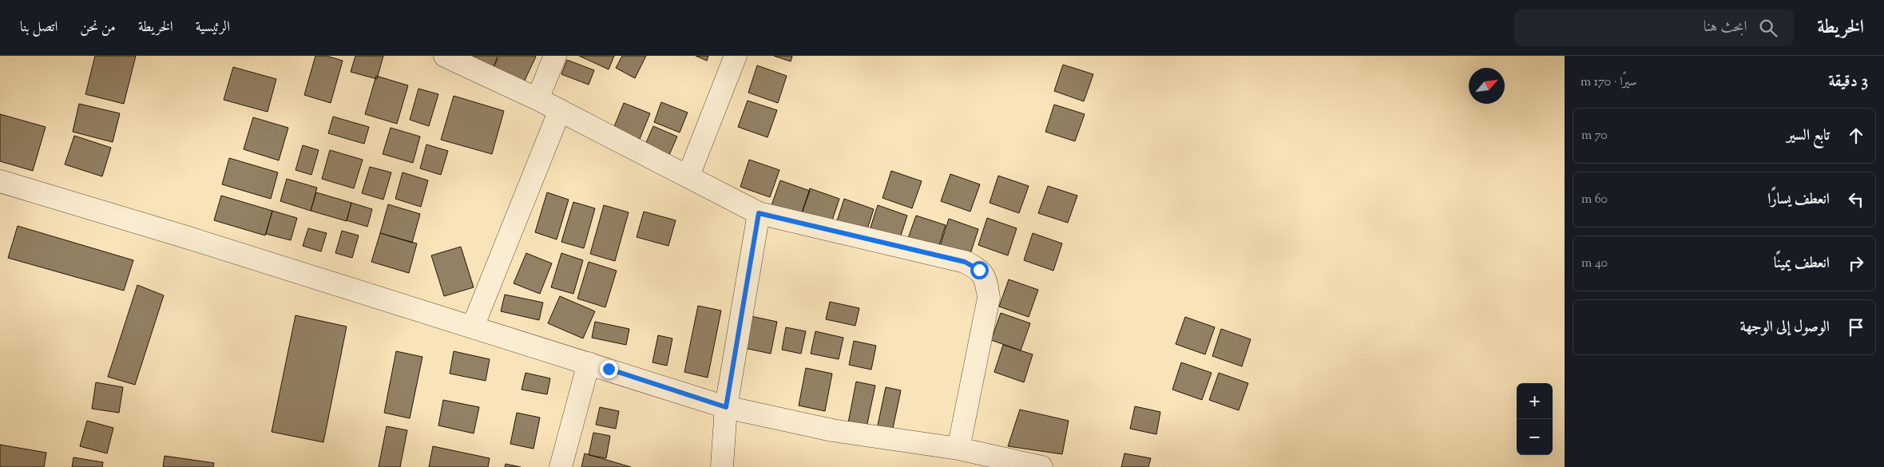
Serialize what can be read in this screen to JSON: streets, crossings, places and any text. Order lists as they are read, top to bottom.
{
  "north": "top right",
  "page": {
    "header": "الخريطة",
    "search": "ابحث هنا",
    "nav": [
      "الرئيسية",
      "الخريطة",
      "من نحن",
      "اتصل بنا"
    ],
    "heading": ["3 دقيقة", "سيرًا · 170 m"],
    "list": [
      ["تابع السير", "70 m"],
      ["انعطف يسارًا", "60 m"],
      ["انعطف يمينًا", "40 m"],
      "الوصول إلى الوجهة"
    ],
    "map_buttons": ["+", "−"]
  }
}
